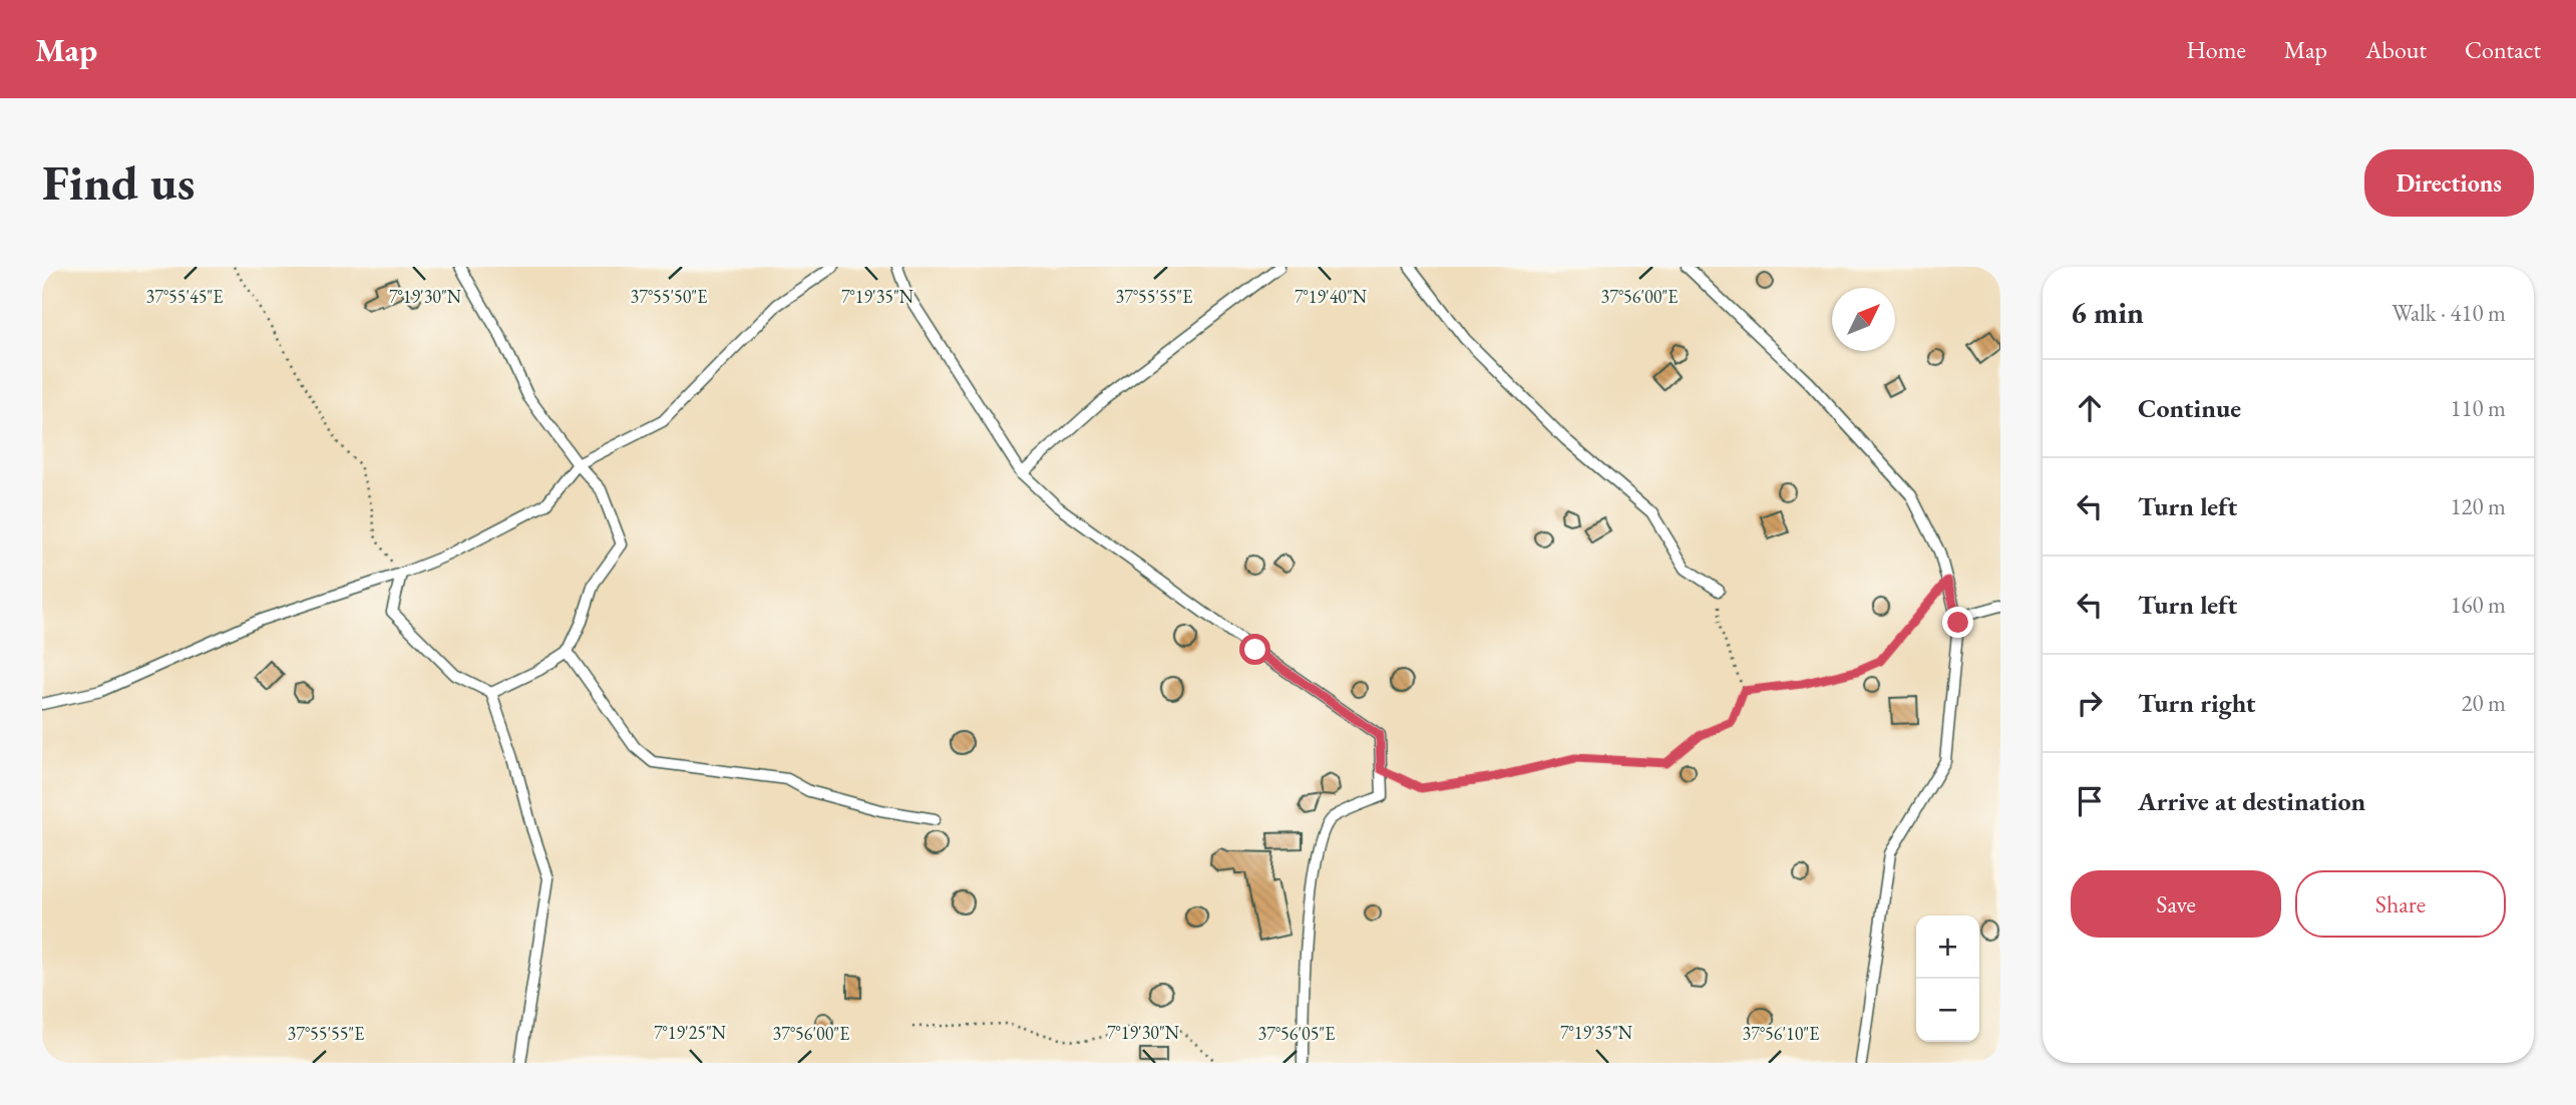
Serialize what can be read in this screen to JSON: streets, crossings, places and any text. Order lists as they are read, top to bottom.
{
  "north": "top right",
  "page": {
    "header": "Map",
    "nav": [
      "Home",
      "Map",
      "About",
      "Contact"
    ],
    "buttons": [
      "Directions",
      ["Save", "Share"]
    ],
    "title": "Find us",
    "heading": ["6 min", "Walk · 410 m"],
    "list": [
      ["Continue", "110 m"],
      ["Turn left", "120 m"],
      ["Turn left", "160 m"],
      ["Turn right", "20 m"],
      "Arrive at destination"
    ],
    "map_buttons": ["+", "−"]
  },
  "coordinates": [
    "37°55'45\"E",
    "37°55'50\"E",
    "37°55'55\"E",
    "37°56'00\"E",
    "7°19'30\"N",
    "7°19'35\"N",
    "7°19'40\"N",
    "7°19'25\"N",
    "37°56'05\"E",
    "37°56'10\"E"
  ]
}
